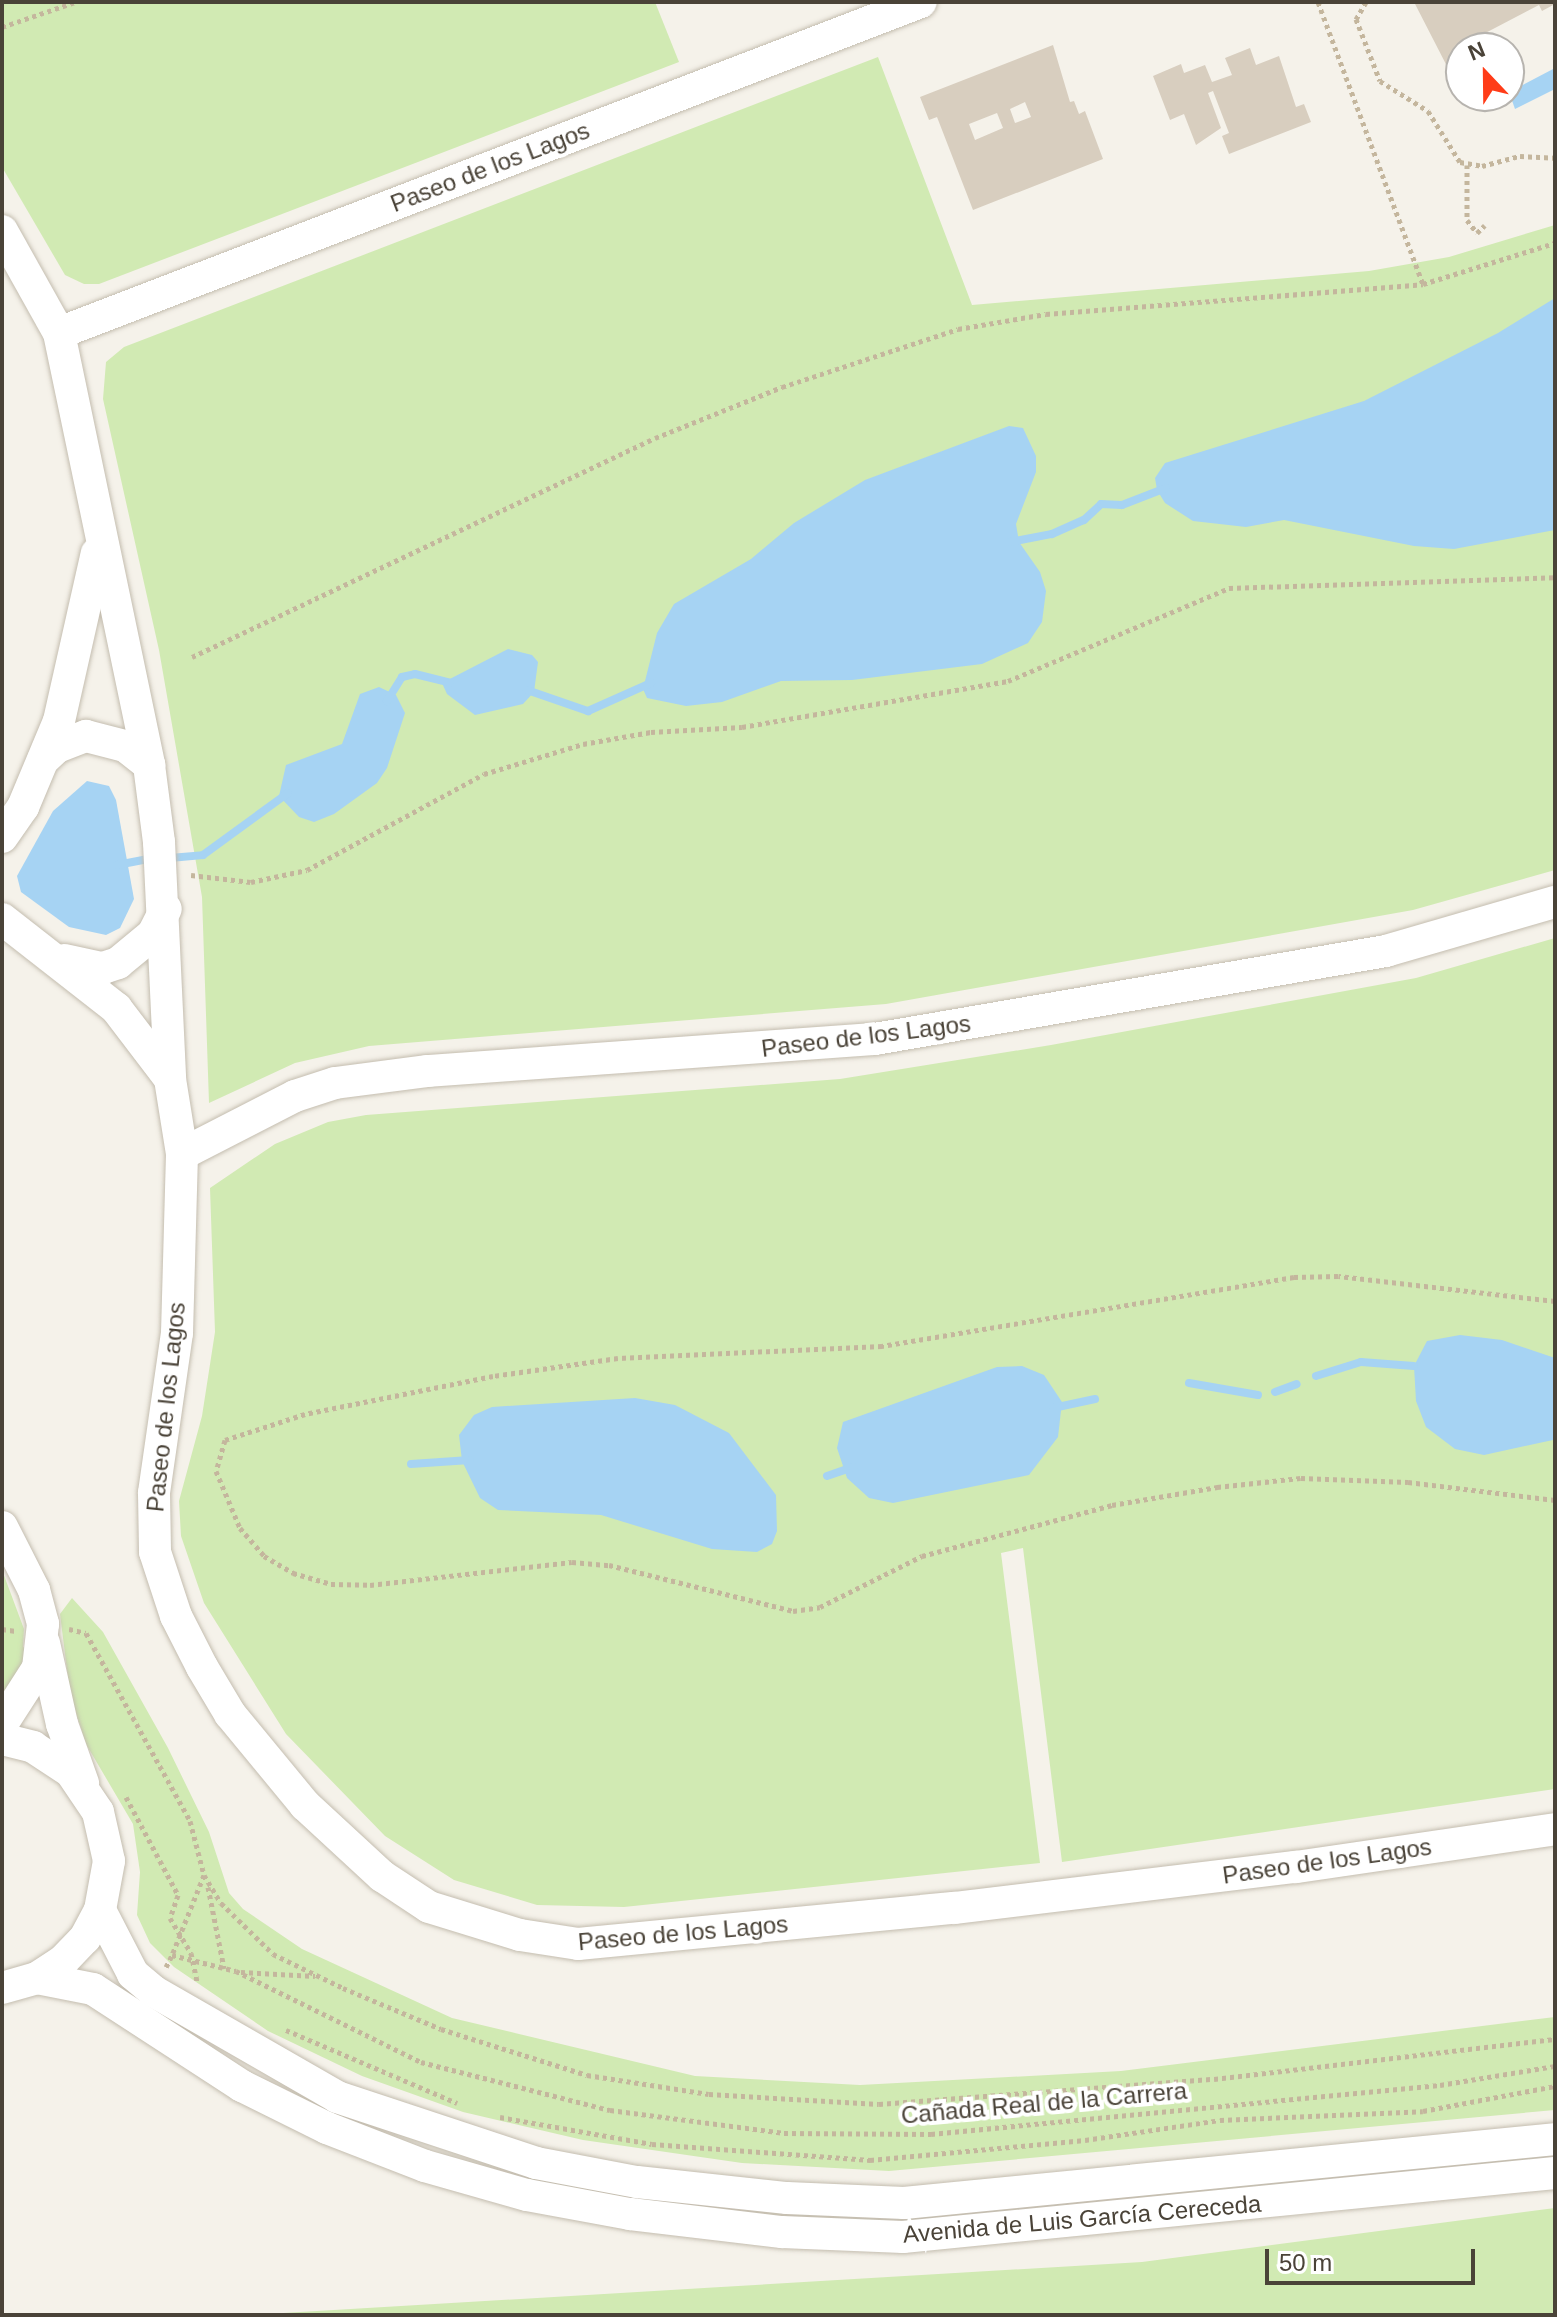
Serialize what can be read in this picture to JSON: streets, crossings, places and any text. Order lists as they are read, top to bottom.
{
  "streets": {
    "street": ["Paseo de los Lagos", "Avenida de Luis García Cereceda"],
    "path": ["Cañada Real de la Carrera"]
  },
  "scale_bar": "50 m",
  "north": "top"
}
